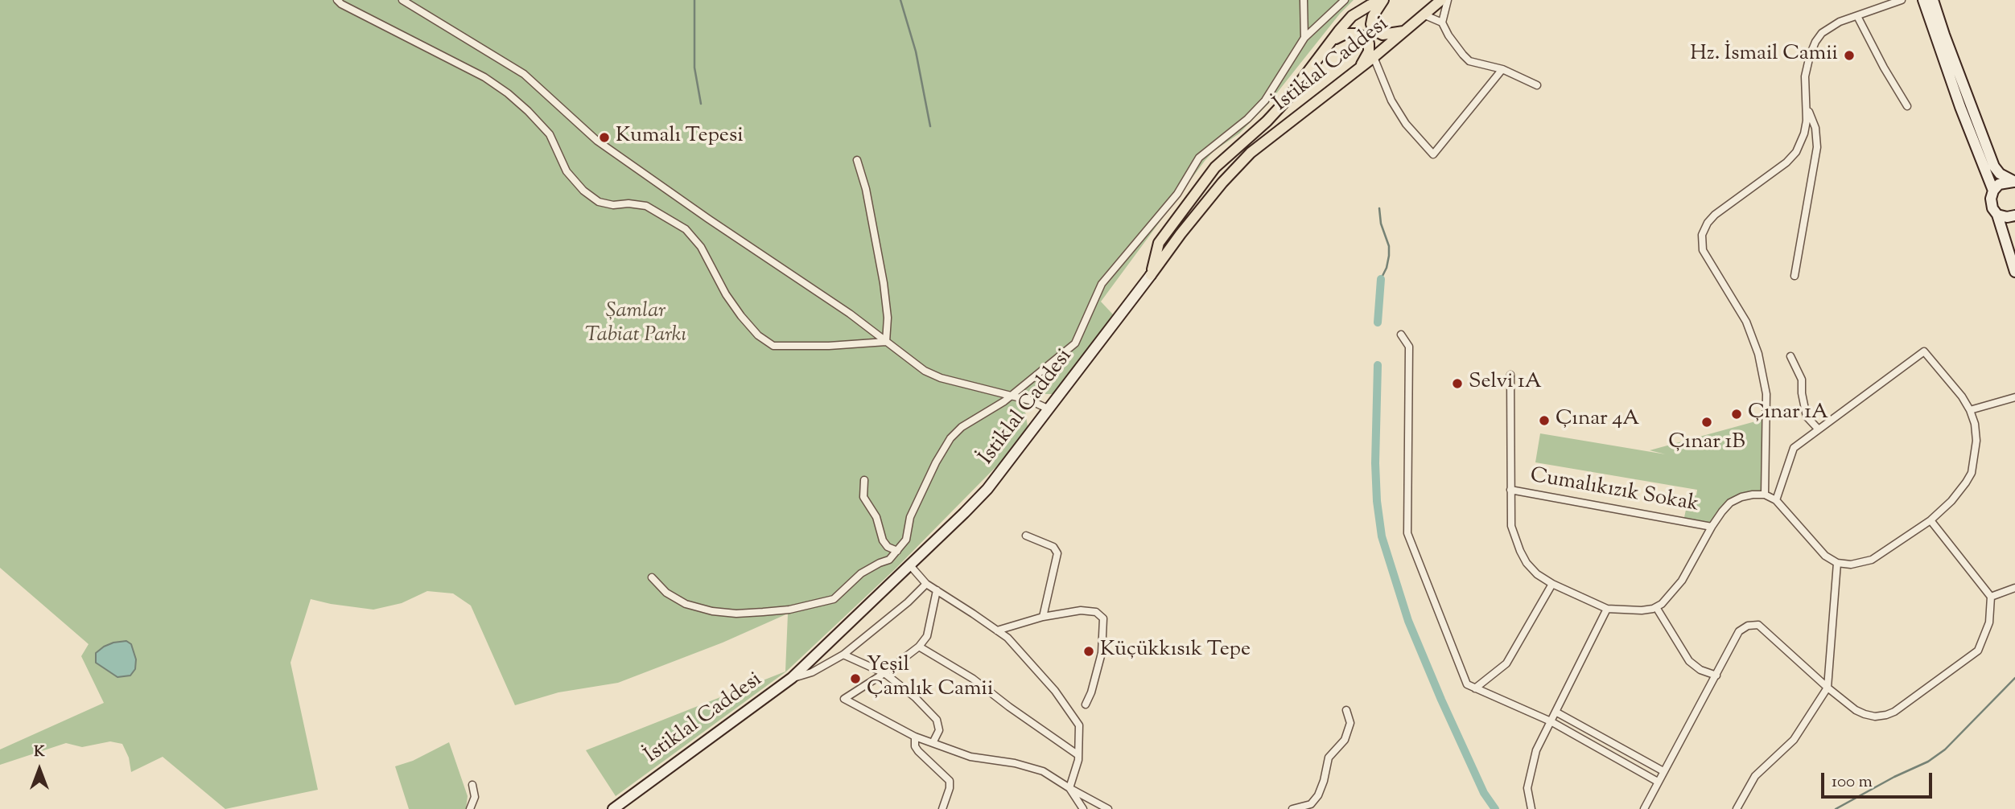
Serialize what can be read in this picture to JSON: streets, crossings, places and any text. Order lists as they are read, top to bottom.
{
  "streets": {
    "main road": ["İstiklal Caddesi"],
    "street": ["Cumalıkızık Sokak"]
  },
  "parks": ["Şamlar Tabiat Parkı"],
  "places": [
    "Hz. İsmail Camii",
    "Kumalı Tepesi",
    "Selvi 1A",
    "Çınar 1A",
    "Çınar 4A",
    "Çınar 1B",
    "Küçükkısık Tepe",
    "Yeşil Çamlık Camii"
  ],
  "scale_bar": "100 m",
  "north": "top"
}
